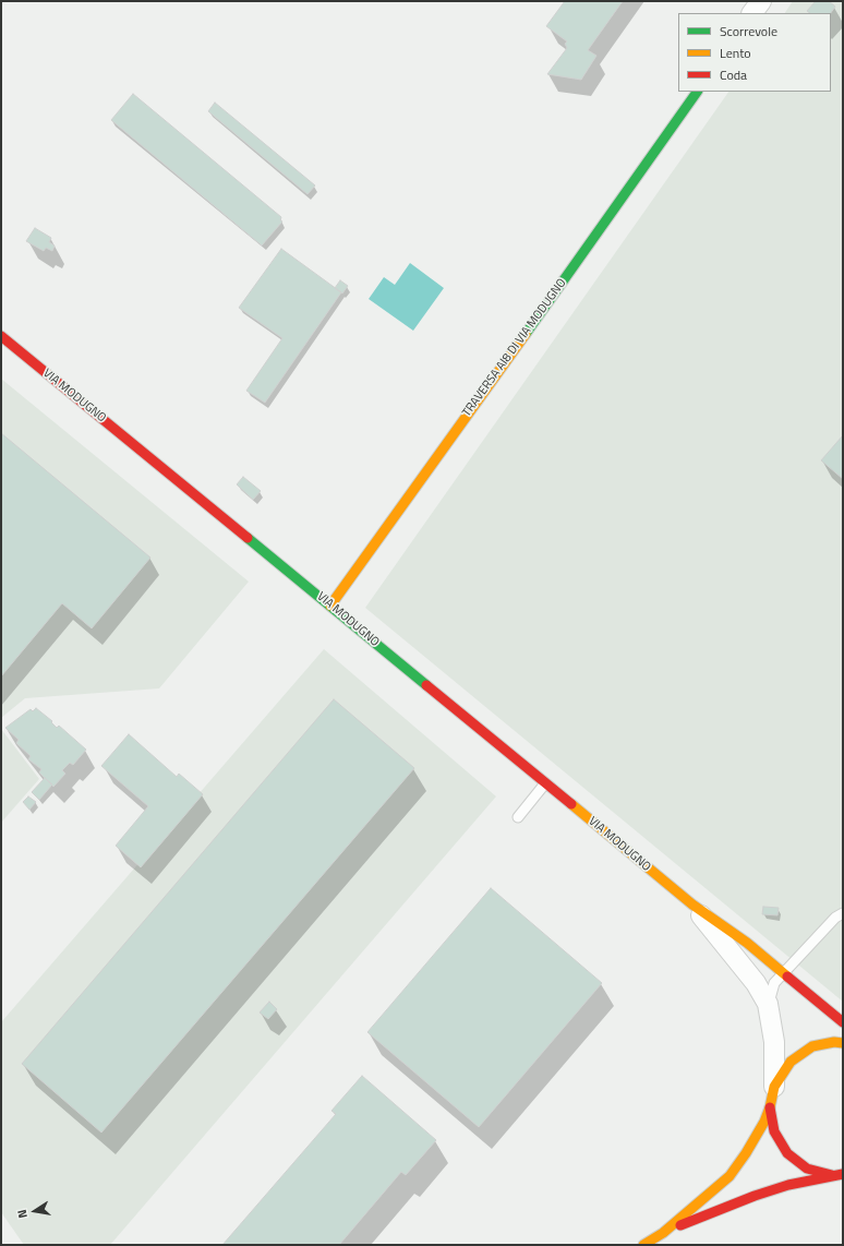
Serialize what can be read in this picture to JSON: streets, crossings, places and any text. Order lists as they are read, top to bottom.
{
  "streets": {
    "street": ["TRAVERSA AI8 DI VIA MODUGNO", "VIA MODUGNO"]
  },
  "crossings": [
    ["TRAVERSA AI8 DI VIA MODUGNO", "VIA MODUGNO"]
  ],
  "legend": ["Scorrevole", "Lento", "Coda"],
  "north": "left"
}
